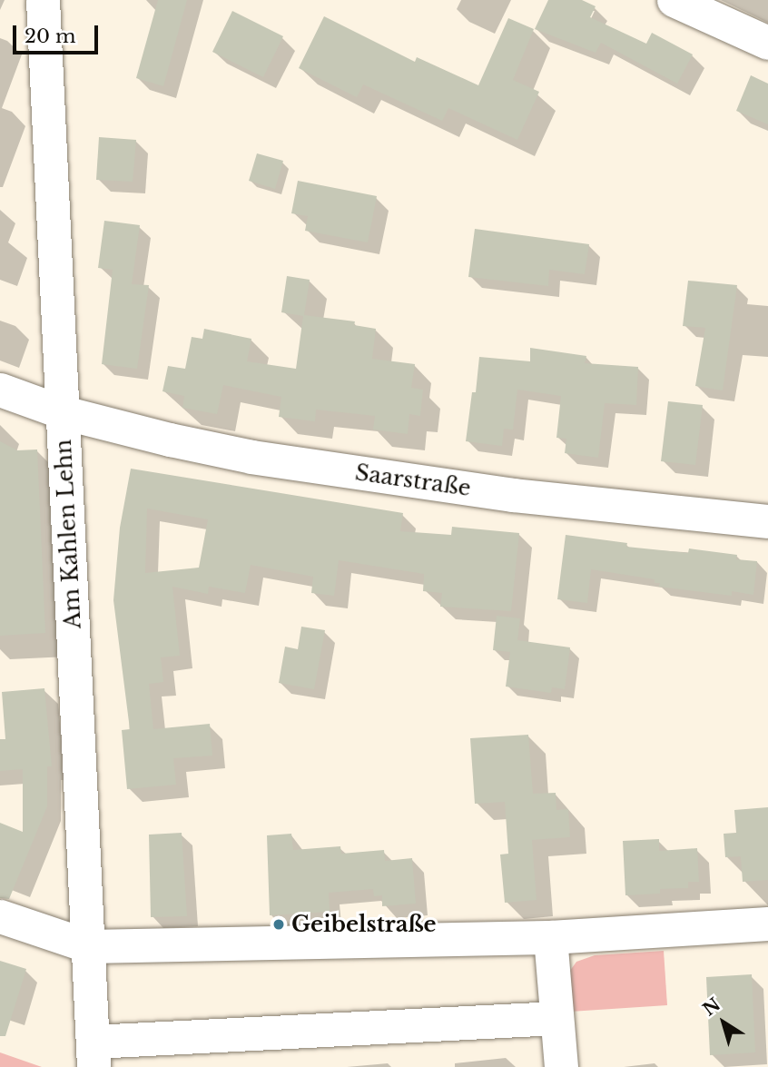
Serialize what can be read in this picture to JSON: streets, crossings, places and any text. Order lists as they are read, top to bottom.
{
  "streets": {
    "street": ["Saarstraße", "Am Kahlen Lehn"]
  },
  "crossings": [
    ["Saarstraße", "Am Kahlen Lehn"]
  ],
  "places": ["Geibelstraße"],
  "scale_bar": "20 m",
  "north": "top left"
}
